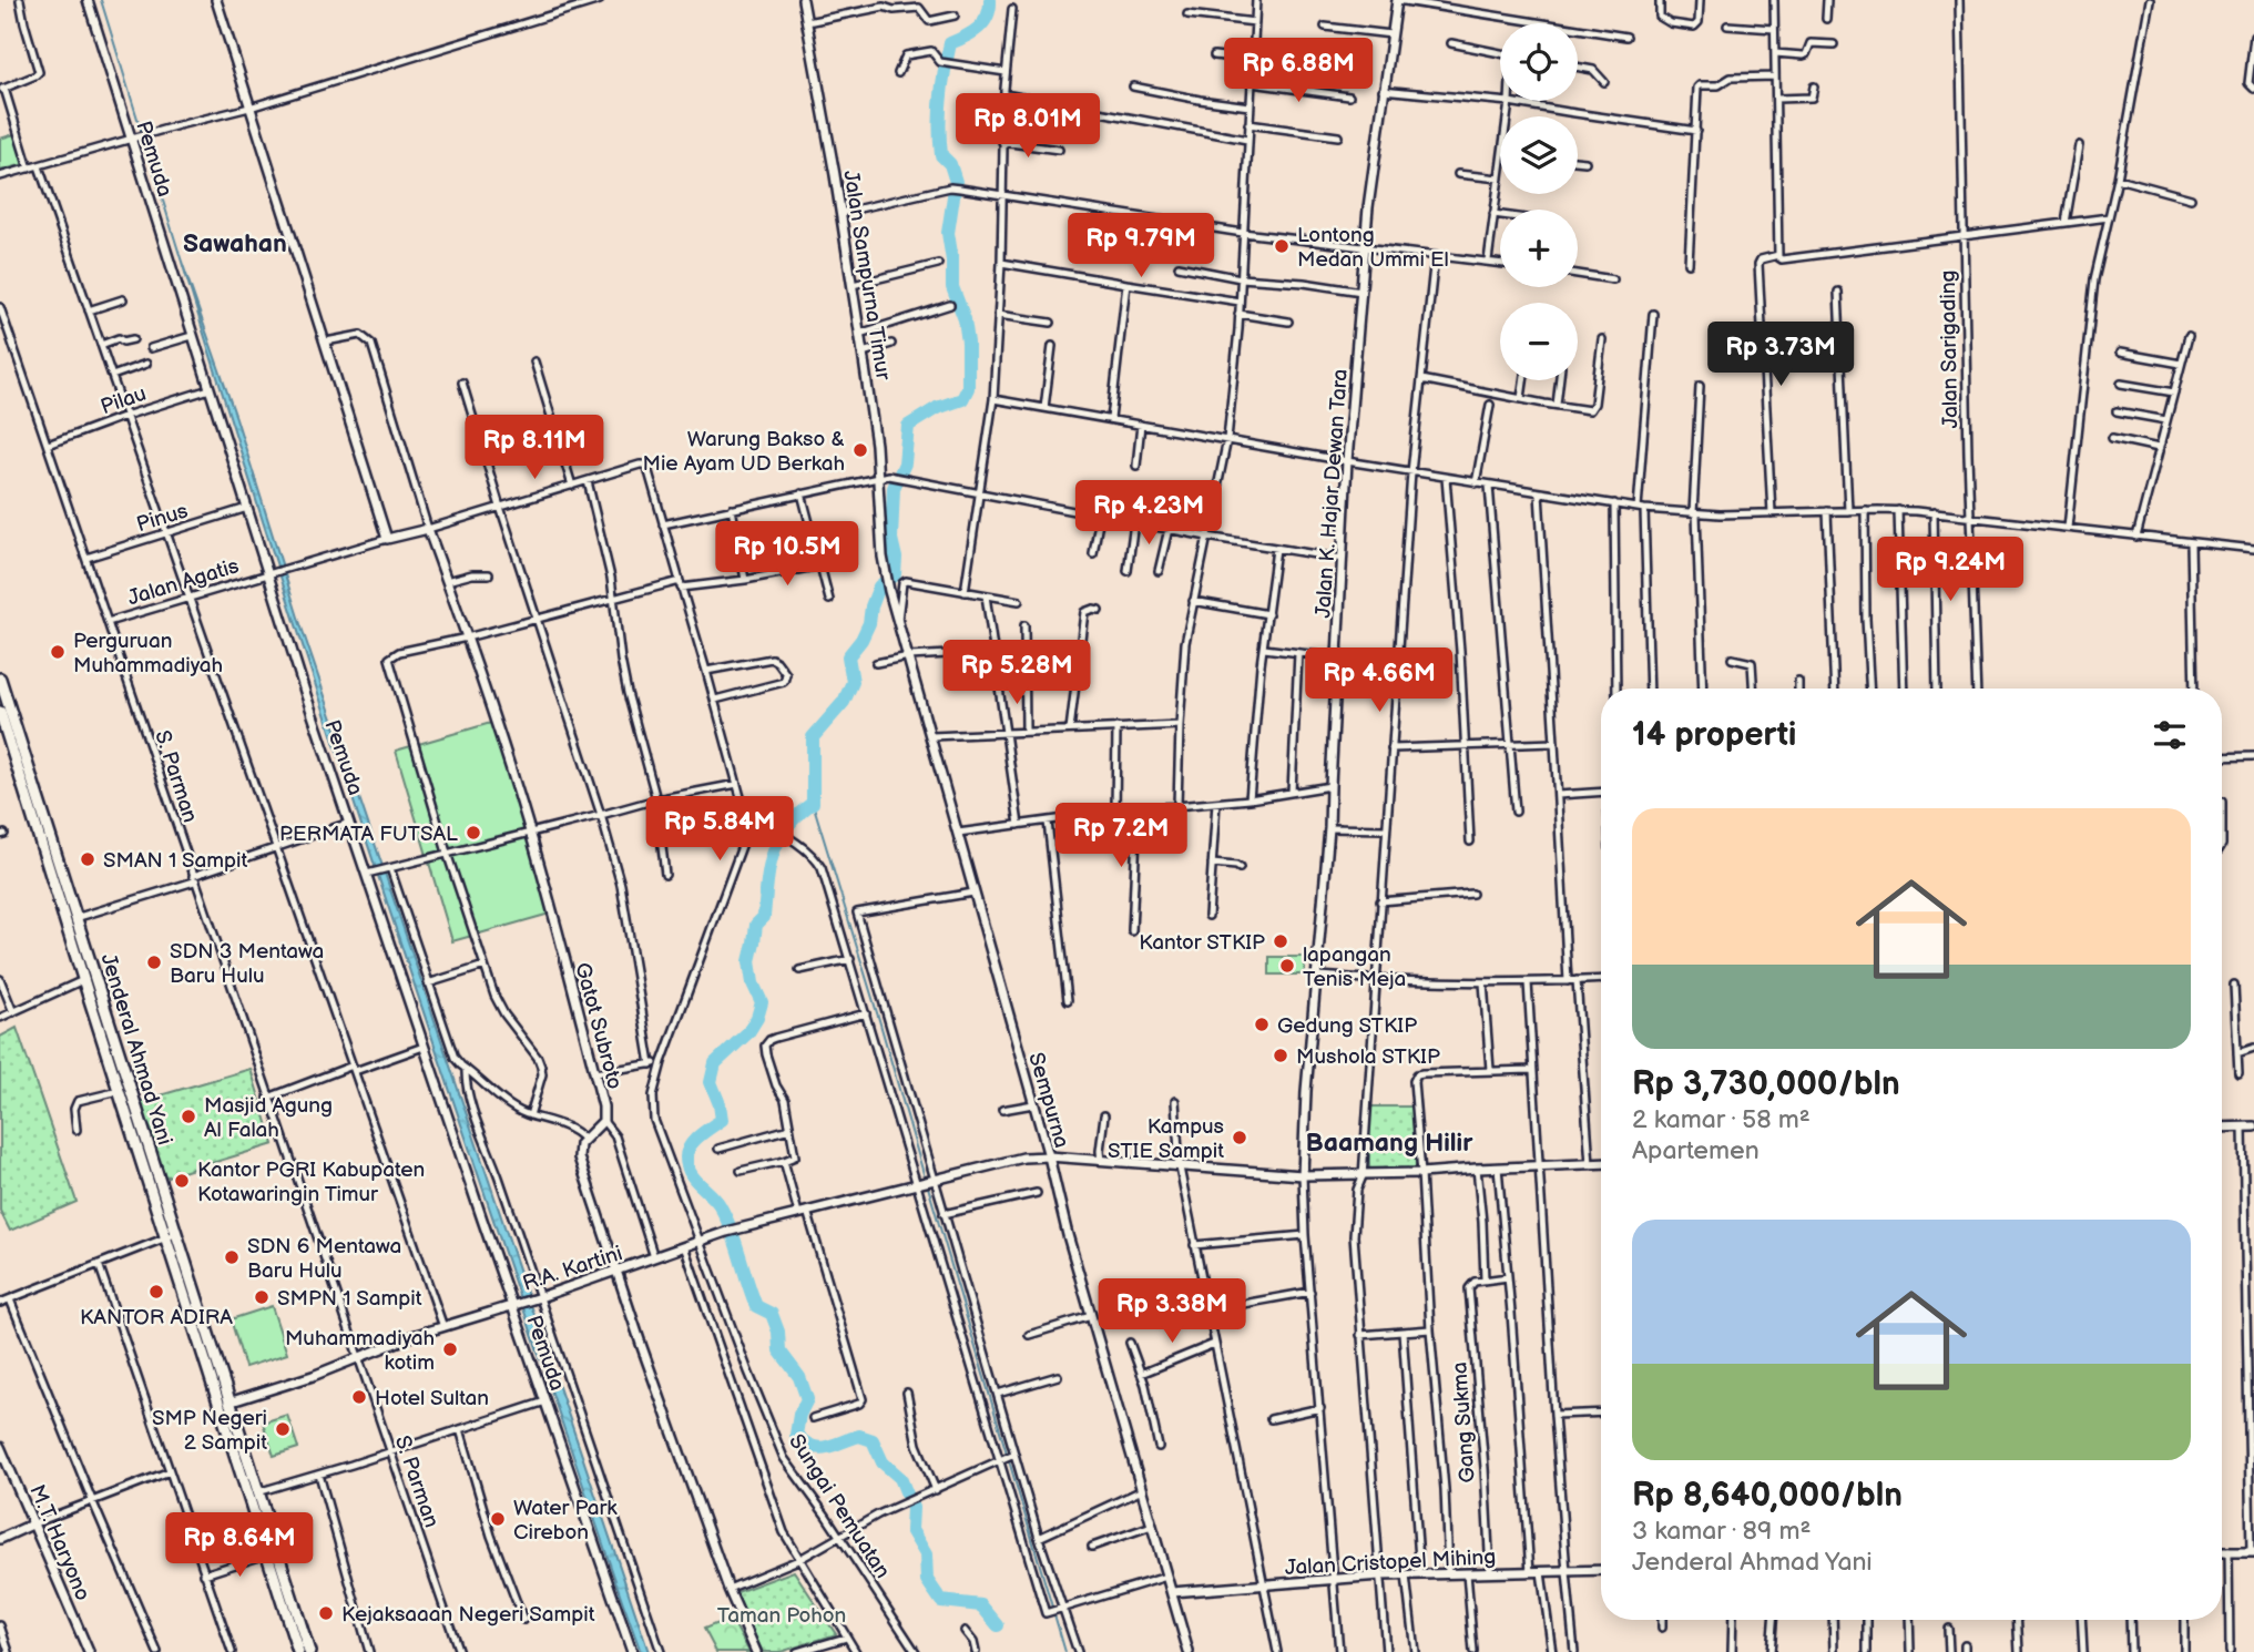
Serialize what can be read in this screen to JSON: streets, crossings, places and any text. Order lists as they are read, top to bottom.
{
  "streets": {
    "highway": ["Jenderal Ahmad Yani"],
    "street": [
      "Pemuda",
      "Jalan Sampurna Timur",
      "Jalan Sarigading",
      "Pilau",
      "Jalan K. Hajar Dewan Tara",
      "Pinus",
      "Jalan Agatis",
      "S. Parman",
      "Gatot Subroto",
      "Sempurna",
      "R.A. Kartini",
      "Gang Sukma",
      "Sungai Pemuatan",
      "M.T. Haryono",
      "Jalan Cristopel Mihing"
    ]
  },
  "crossings": [
    ["Pemuda", "Pilau"],
    ["Pemuda", "Pinus"],
    ["Pemuda", "Jalan Agatis"],
    ["Pemuda", "R.A. Kartini"],
    ["Jalan Sampurna Timur", "Sempurna"],
    ["Pilau", "S. Parman"],
    ["Jalan K. Hajar Dewan Tara", "R.A. Kartini"],
    ["Pinus", "S. Parman"],
    ["Jalan Agatis", "S. Parman"],
    ["S. Parman", "R.A. Kartini"],
    ["Jenderal Ahmad Yani", "R.A. Kartini"],
    ["Sempurna", "R.A. Kartini"],
    ["Sempurna", "Jalan Cristopel Mihing"],
    ["R.A. Kartini", "Gang Sukma"],
    ["R.A. Kartini", "Sungai Pemuatan"],
    ["Gang Sukma", "Jalan Cristopel Mihing"]
  ],
  "districts": ["Sawahan", "Baamang Hilir"],
  "parks": ["Taman Pohon"],
  "places": [
    "Lontong Medan Ummi El",
    "Warung Bakso & Mie Ayam UD Berkah",
    "Perguruan Muhammadiyah",
    "PERMATA FUTSAL",
    "SMAN 1 Sampit",
    "Kantor STKIP",
    "SDN 3 Mentawa Baru Hulu",
    "lapangan Tenis Meja",
    "Gedung STKIP",
    "Mushola STKIP",
    "Masjid Agung Al Falah",
    "Kampus STIE Sampit",
    "Kantor PGRI Kabupaten Kotawaringin Timur",
    "SDN 6 Mentawa Baru Hulu",
    "KANTOR ADIRA",
    "SMPN 1 Sampit",
    "Muhammadiyah kotim",
    "Hotel Sultan",
    "SMP Negeri 2 Sampit",
    "Water Park Cirebon",
    "Kejaksaaan Negeri Sampit"
  ],
  "page": {
    "map_buttons": ["+", "−"],
    "price": [
      "Rp 6.88M",
      "Rp 8.01M",
      "Rp 9.79M",
      "Rp 3.73M",
      "Rp 8.11M",
      "Rp 4.23M",
      "Rp 10.5M",
      "Rp 9.24M",
      "Rp 5.28M",
      "Rp 4.66M",
      "Rp 5.84M",
      "Rp 7.2M",
      "Rp 3.38M",
      "Rp 8.64M"
    ],
    "heading": "14 properti",
    "list": [
      {
        "name": "Rp 3,730,000/bln",
        "note": "2 kamar · 58 m² · Apartemen"
      },
      {
        "name": "Rp 8,640,000/bln",
        "note": "3 kamar · 89 m² · Jenderal Ahmad Yani"
      }
    ]
  }
}
